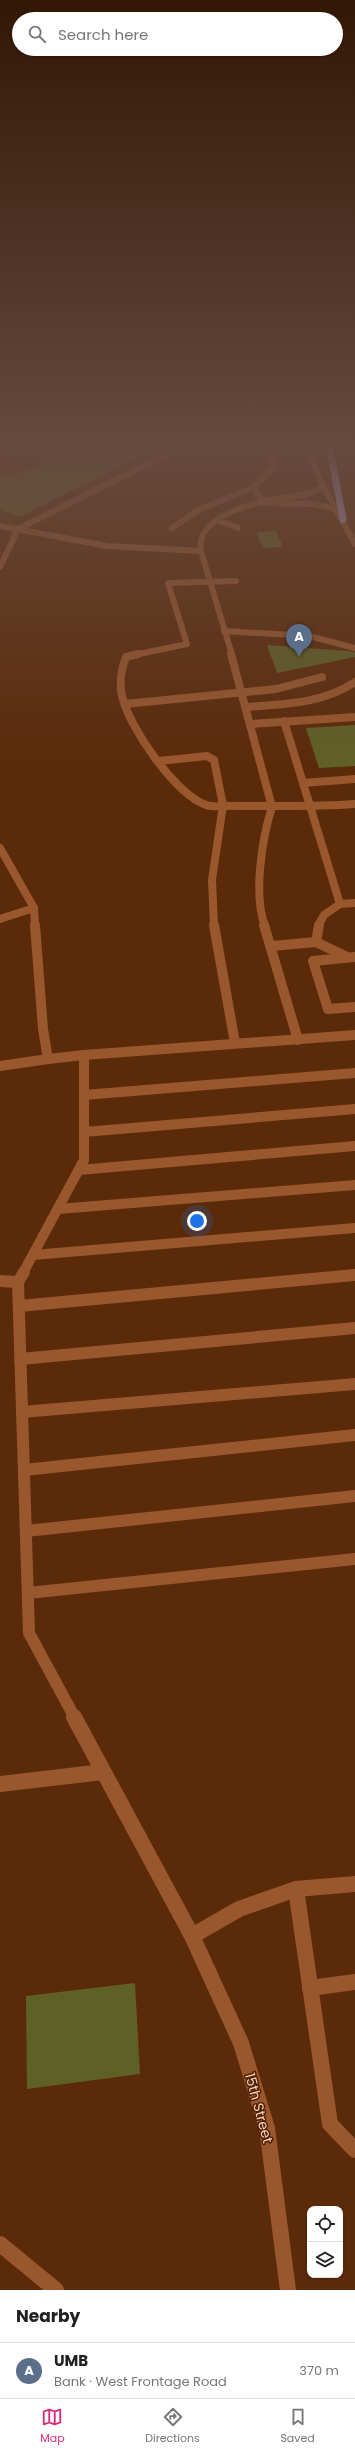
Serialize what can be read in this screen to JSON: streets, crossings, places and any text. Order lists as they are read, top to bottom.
{
  "streets": {
    "street": ["15th Street"]
  },
  "page": {
    "search": "Search here",
    "pins": "A",
    "heading": "Nearby",
    "list": [
      {
        "mark": "A",
        "name": "UMB",
        "note": "Bank · West Frontage Road",
        "value": "370 m"
      }
    ],
    "nav": ["Map", "Directions", "Saved"]
  }
}
